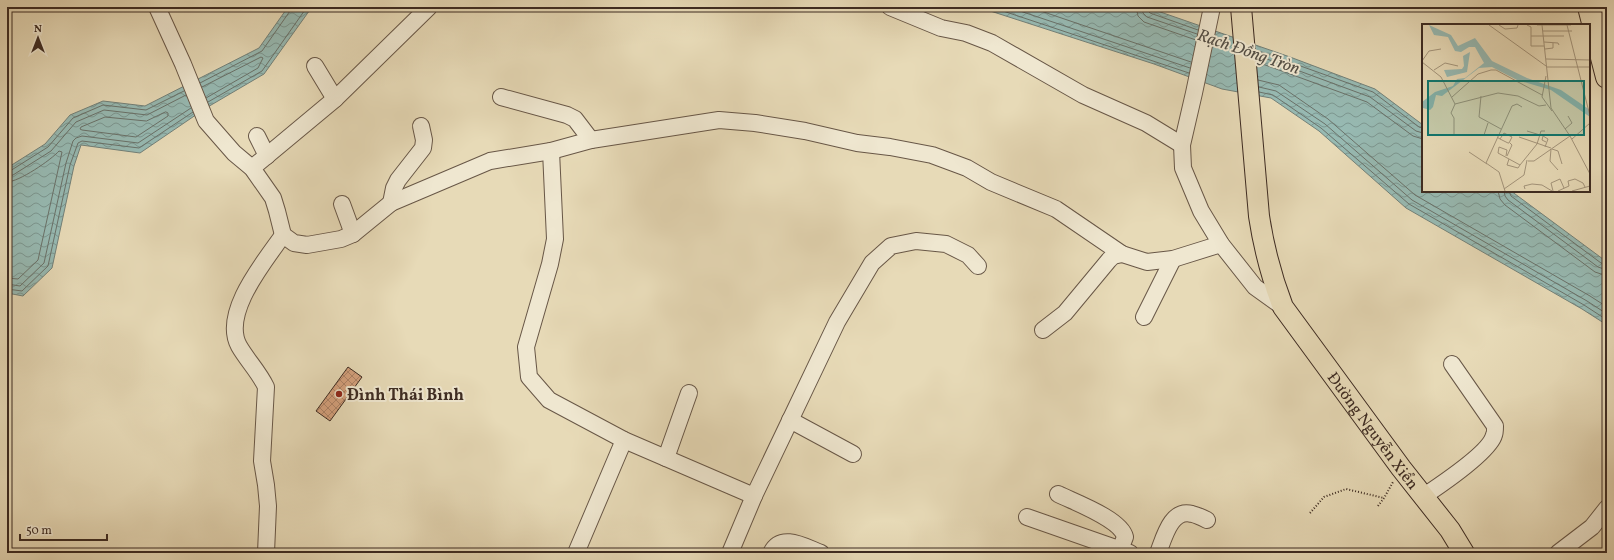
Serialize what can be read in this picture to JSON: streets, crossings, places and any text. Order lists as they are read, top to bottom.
{
  "streets": {
    "main road": ["Đường Nguyễn Xiển"]
  },
  "water": ["Rạch Đồng Tròn"],
  "places": ["Đình Thái Bình"],
  "scale_bar": "50 m",
  "north": "top"
}
